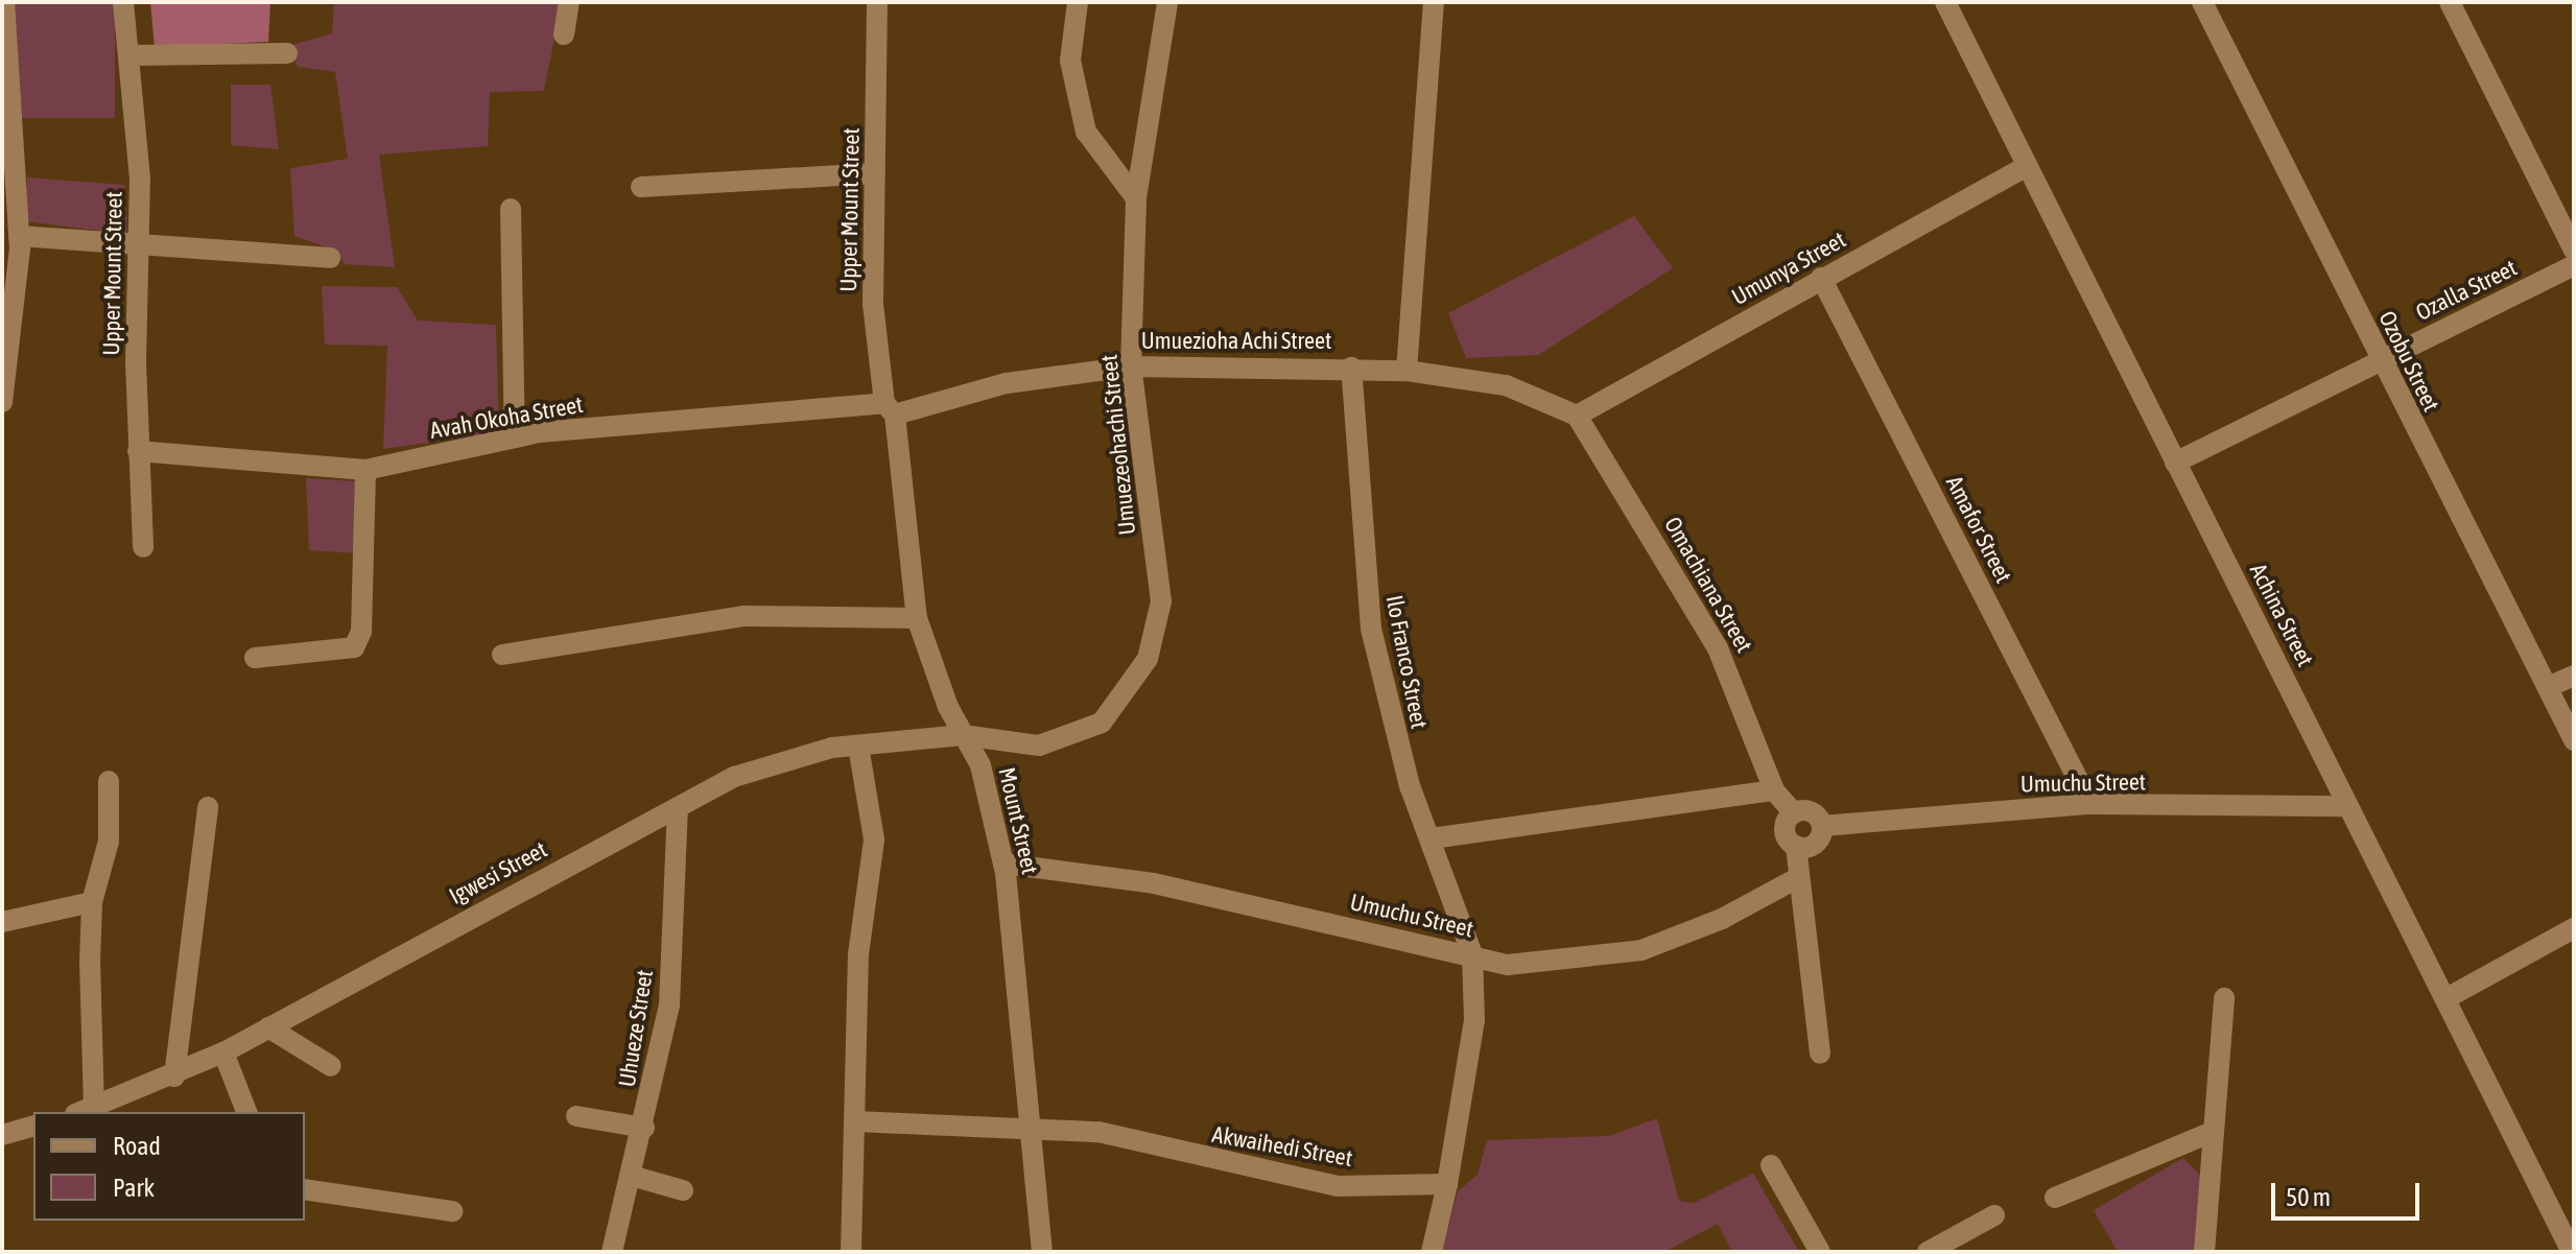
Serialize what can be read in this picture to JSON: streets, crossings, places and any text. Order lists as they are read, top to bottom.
{
  "streets": {
    "street": [
      "Upper Mount Street",
      "Umunya Street",
      "Ozalla Street",
      "Umuezioha Achi Street",
      "Ozobu Street",
      "Avah Okoha Street",
      "Umuezeohachi Street",
      "Amafor Street",
      "Omachiana Street",
      "Achina Street",
      "Ilo Franco Street",
      "Umuchu Street",
      "Mount Street",
      "Igwesi Street",
      "Uhueze Street",
      "Akwaihedi Street"
    ]
  },
  "crossings": [
    ["Upper Mount Street", "Umuezioha Achi Street"],
    ["Upper Mount Street", "Avah Okoha Street"],
    ["Upper Mount Street", "Mount Street"],
    ["Umunya Street", "Umuezioha Achi Street"],
    ["Umunya Street", "Amafor Street"],
    ["Umunya Street", "Omachiana Street"],
    ["Umunya Street", "Achina Street"],
    ["Ozalla Street", "Ozobu Street"],
    ["Ozalla Street", "Achina Street"],
    ["Umuezioha Achi Street", "Avah Okoha Street"],
    ["Umuezioha Achi Street", "Umuezeohachi Street"],
    ["Umuezioha Achi Street", "Omachiana Street"],
    ["Umuezioha Achi Street", "Ilo Franco Street"],
    ["Umuezioha Achi Street", "Mount Street"],
    ["Avah Okoha Street", "Mount Street"],
    ["Umuezeohachi Street", "Mount Street"],
    ["Umuezeohachi Street", "Igwesi Street"],
    ["Amafor Street", "Umuchu Street"],
    ["Omachiana Street", "Umuchu Street"],
    ["Achina Street", "Umuchu Street"],
    ["Ilo Franco Street", "Umuchu Street"],
    ["Umuchu Street", "Mount Street"],
    ["Mount Street", "Igwesi Street"],
    ["Mount Street", "Akwaihedi Street"],
    ["Igwesi Street", "Uhueze Street"]
  ],
  "legend": ["Road", "Park"],
  "scale_bar": "50 m"
}
